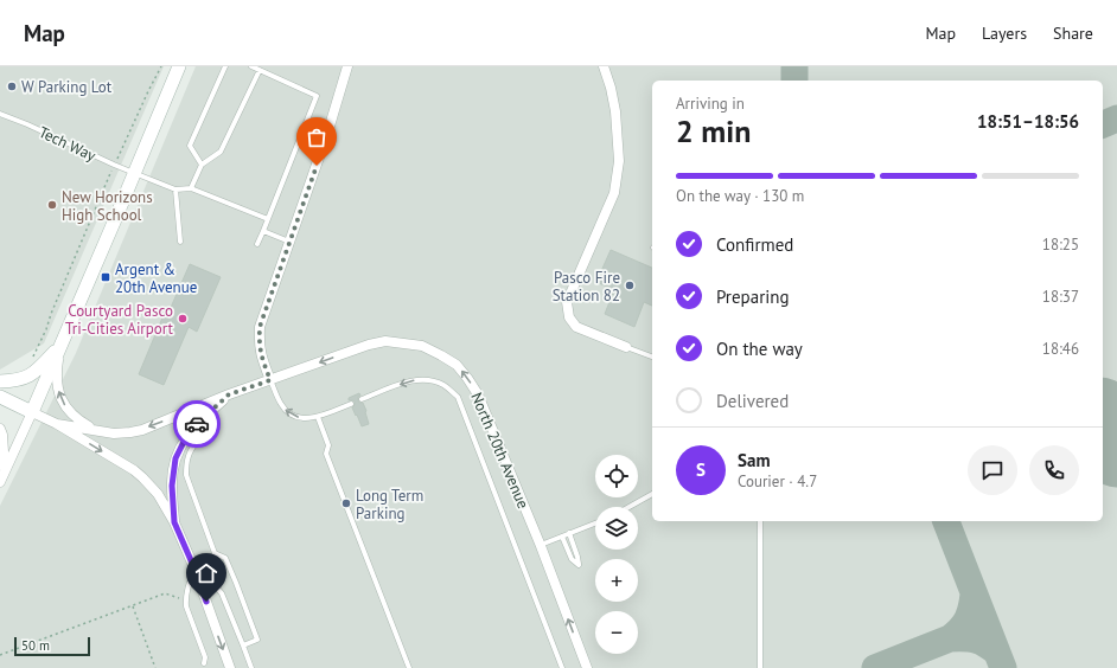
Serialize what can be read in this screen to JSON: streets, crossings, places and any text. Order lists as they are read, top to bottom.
{
  "streets": {
    "street": ["North 20th Avenue"],
    "lane": ["Tech Way"]
  },
  "places": {
    "other": [
      "W Parking Lot",
      "New Horizons High School",
      "Pasco Fire Station 82",
      "Courtyard Pasco Tri-Cities Airport",
      "Long Term Parking"
    ],
    "transit": ["Argent & 20th Avenue"]
  },
  "scale_bar": "50 m",
  "page": {
    "header": "Map",
    "nav": ["Map", "Layers", "Share"],
    "heading": ["2 min", "Arriving in", "18:51–18:56"],
    "panel": ["Sam", "Courier · 4.7"],
    "bar": "On the way · 130 m",
    "list": [
      ["Confirmed", "18:25"],
      ["Preparing", "18:37"],
      ["On the way", "18:46"],
      "Delivered"
    ],
    "round": "S",
    "map_buttons": ["+", "−"],
    "scale": "50 m"
  }
}
